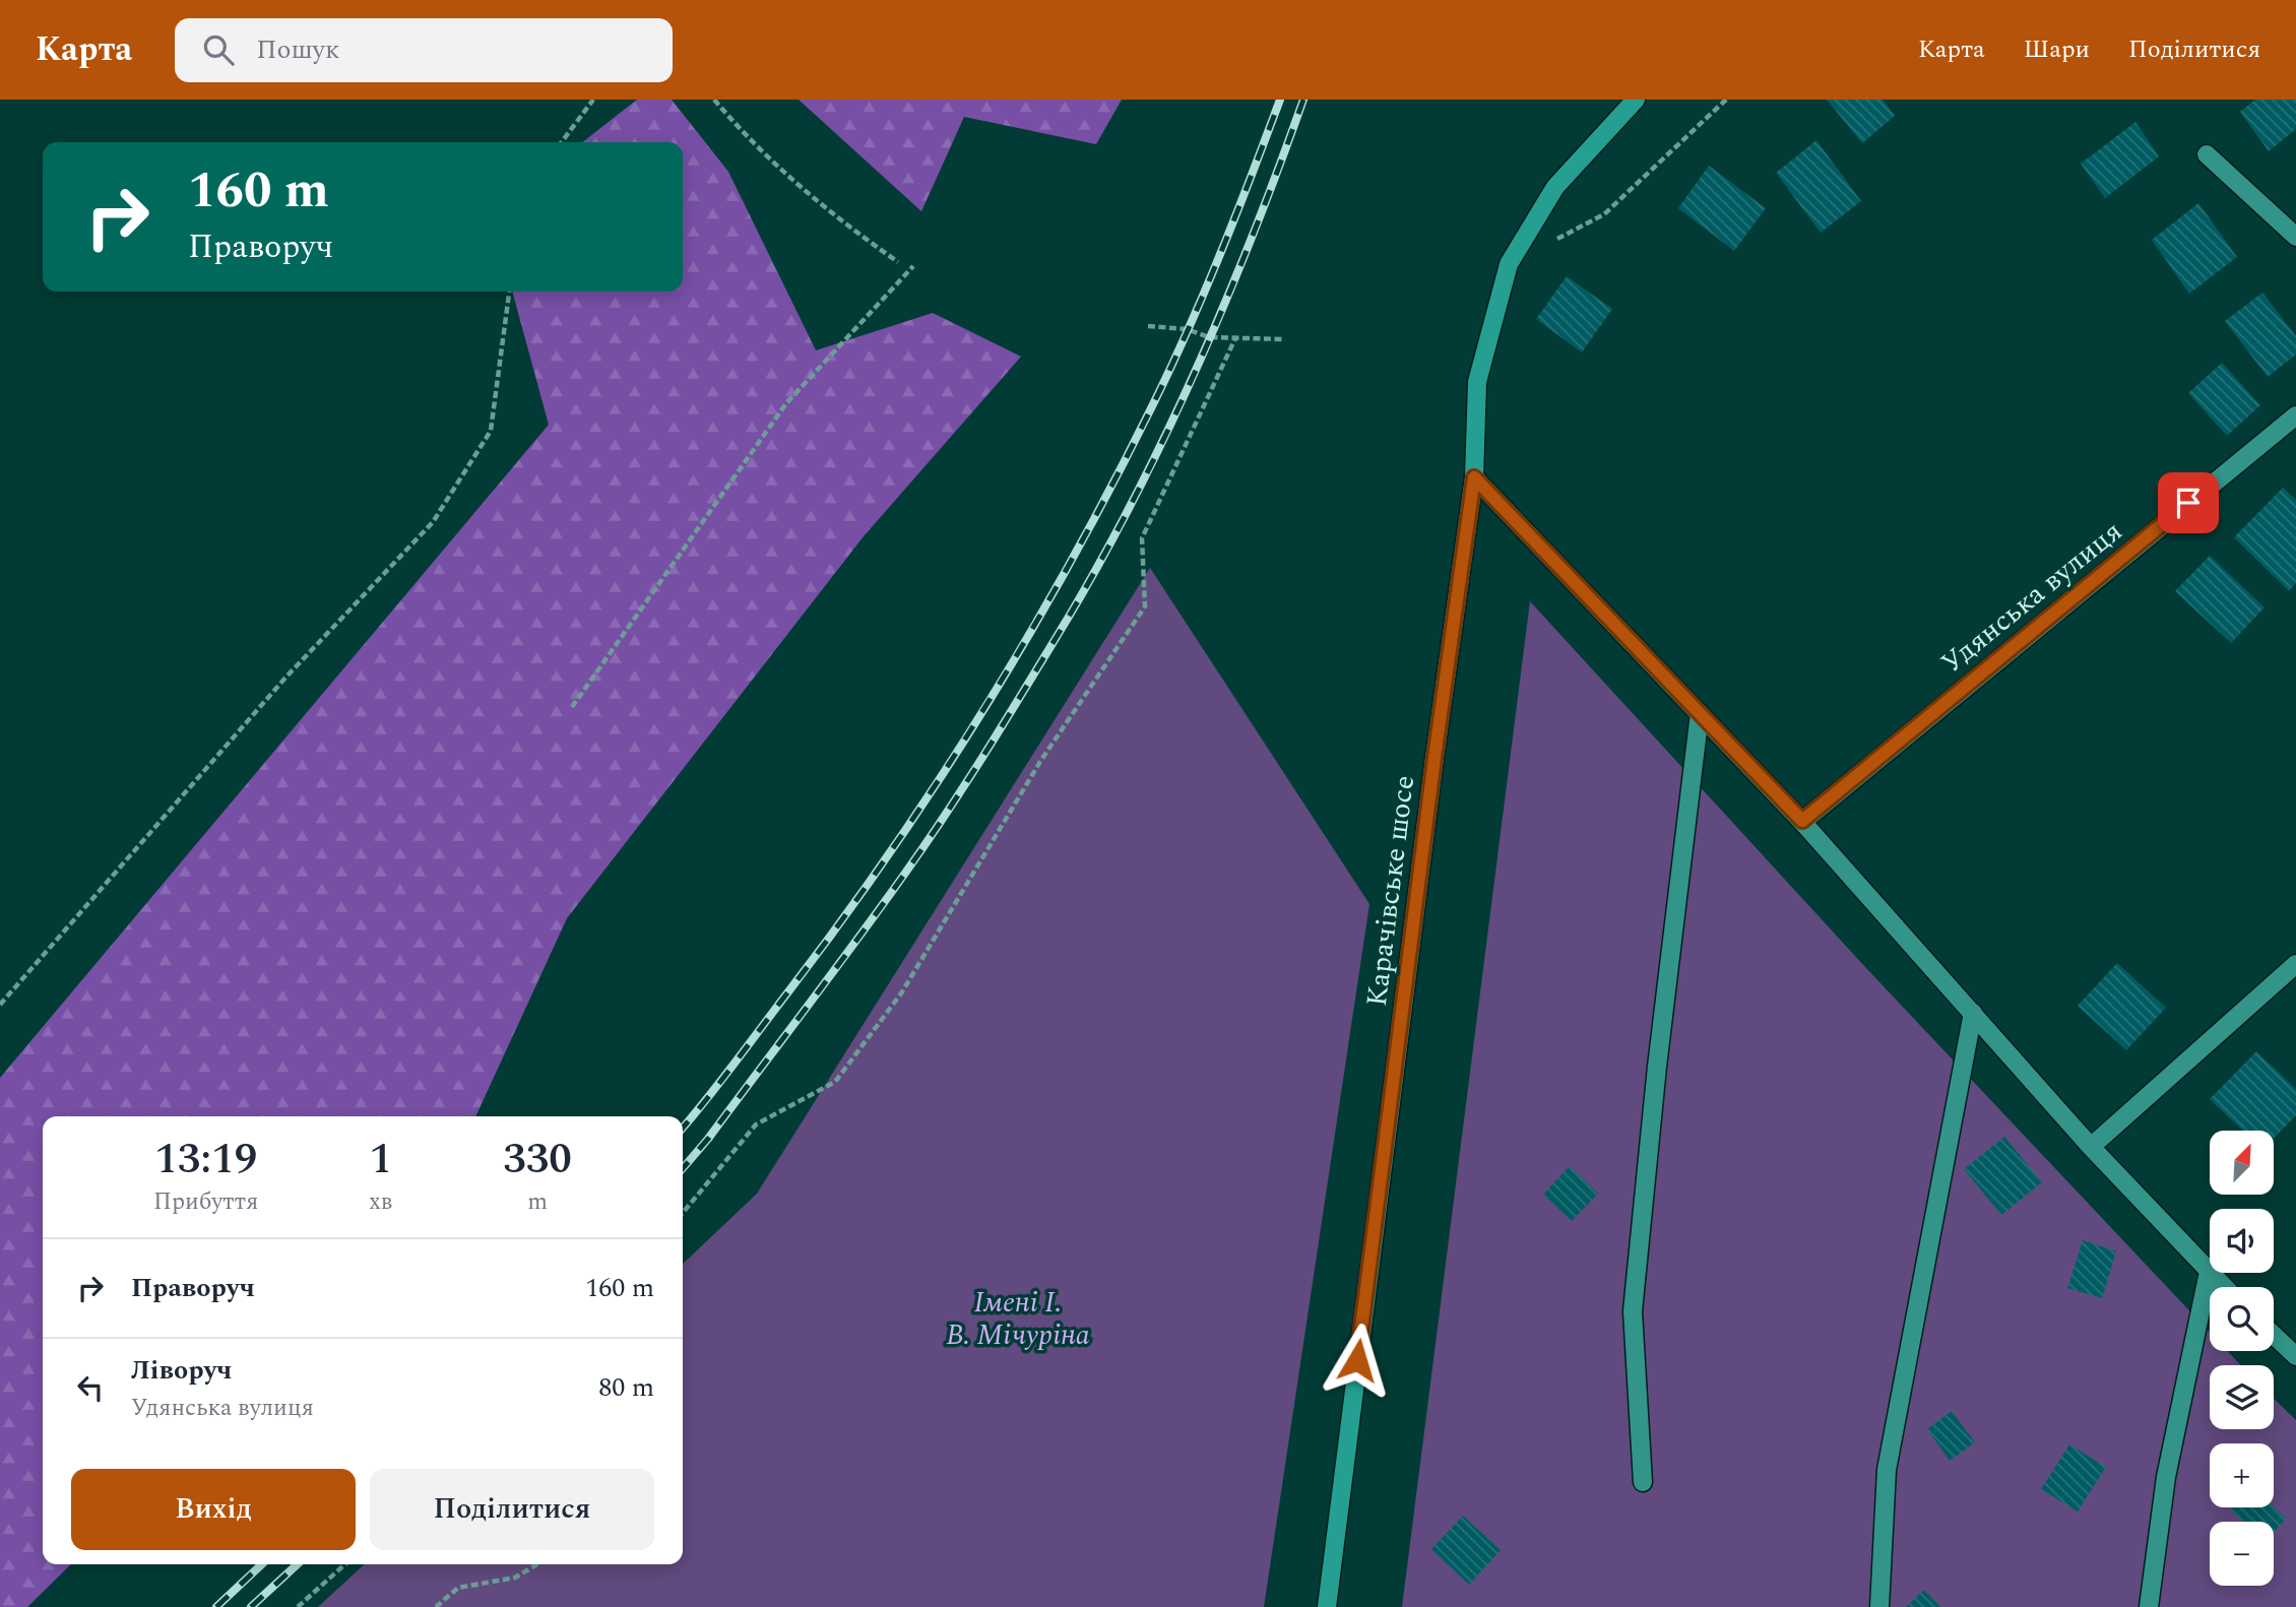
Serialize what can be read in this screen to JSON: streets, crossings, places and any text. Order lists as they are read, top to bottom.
{
  "streets": {
    "main road": ["Карачівське шосе"],
    "street": ["Удянська вулиця"]
  },
  "parks": ["Імені І. В. Мічуріна"],
  "north": "top right",
  "page": {
    "header": "Карта",
    "search": "Пошук",
    "nav": ["Карта", "Шари", "Поділитися"],
    "turn": ["160 m", "Праворуч"],
    "eta": [
      "13:19",
      "Прибуття",
      "1",
      "хв",
      "330",
      "m"
    ],
    "map_buttons": ["+", "−"],
    "list": [
      {
        "name": "Праворуч",
        "value": "160 m"
      },
      {
        "name": "Ліворуч",
        "note": "Удянська вулиця",
        "value": "80 m"
      }
    ],
    "buttons": ["Вихід", "Поділитися"]
  }
}
